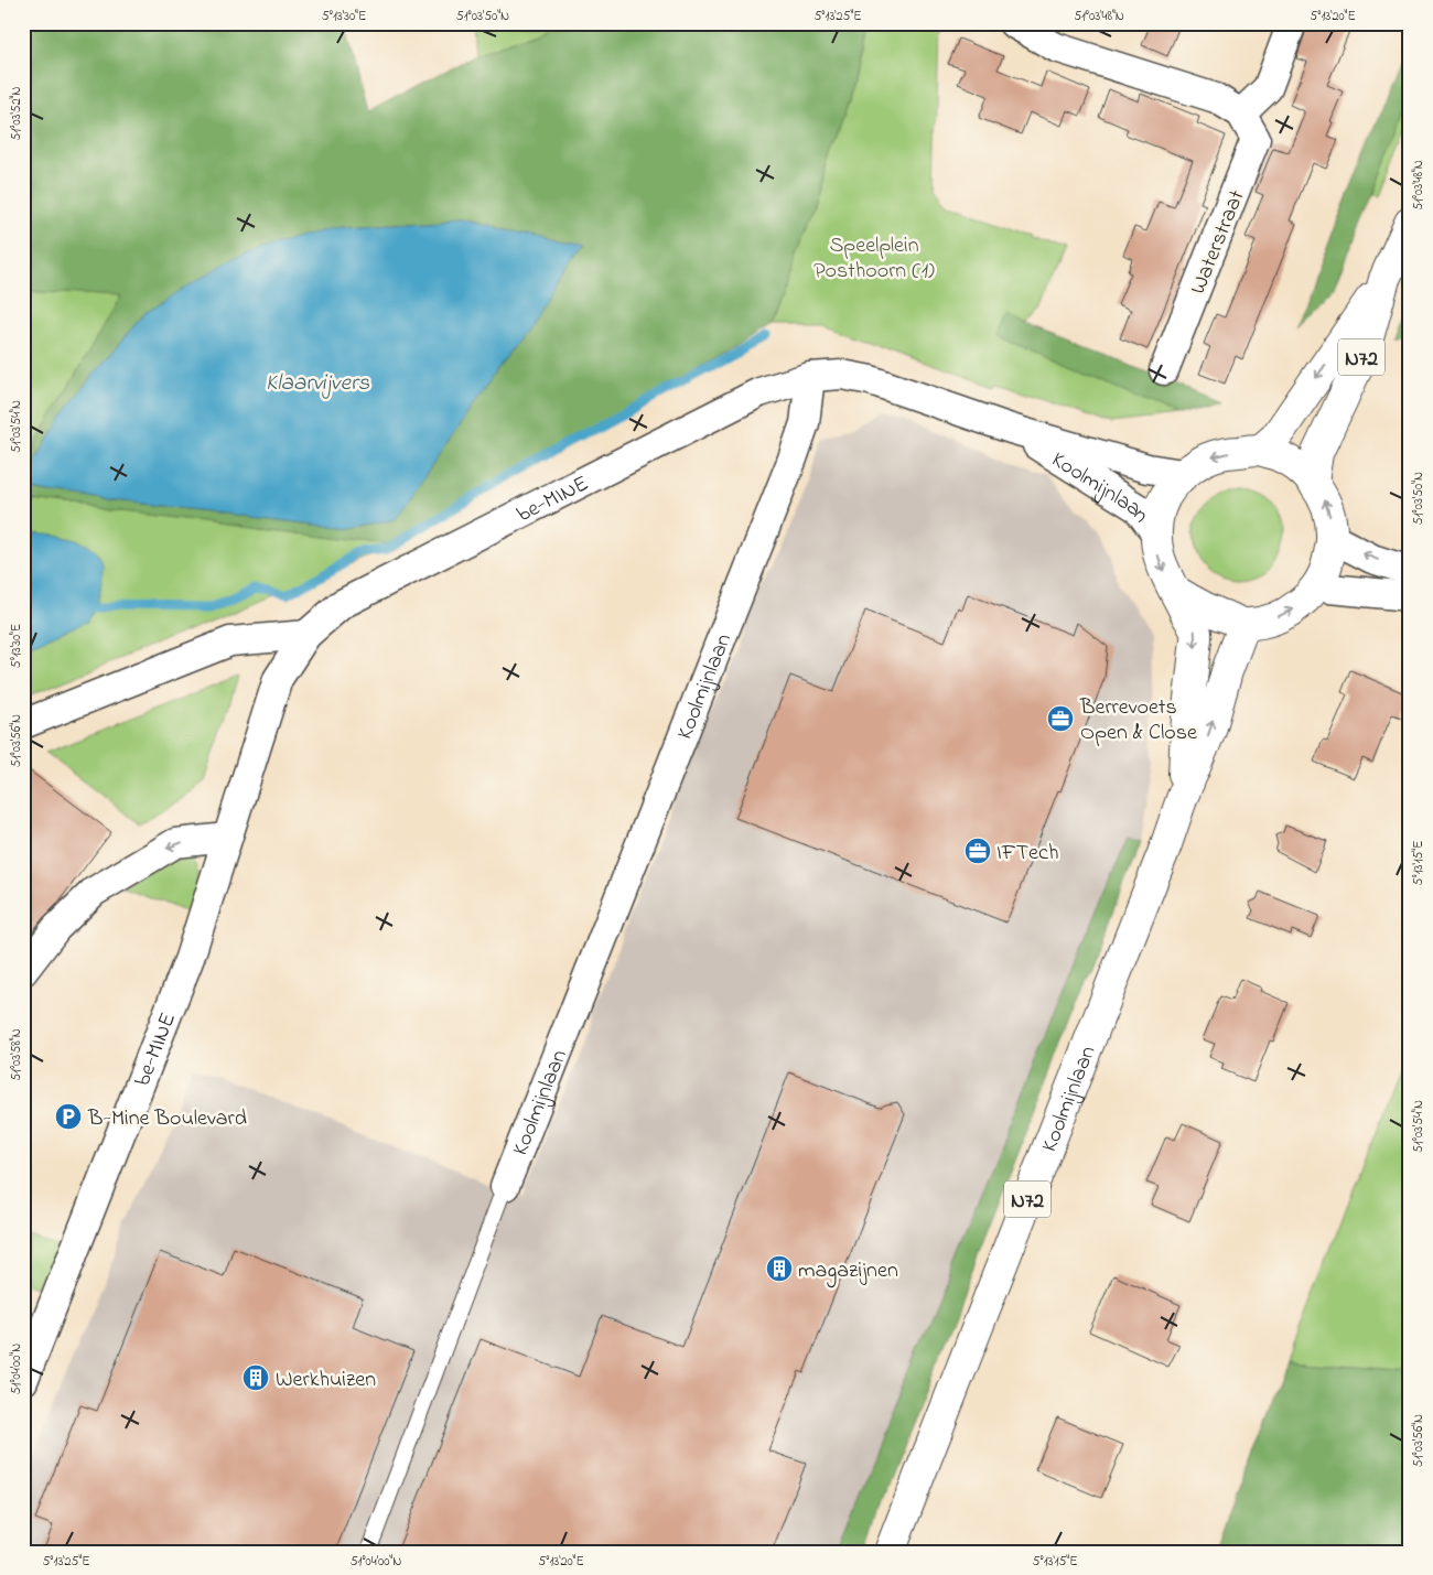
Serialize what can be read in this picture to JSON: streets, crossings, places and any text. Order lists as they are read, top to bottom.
{
  "streets": {
    "main road": ["N72", "Koolmijnlaan"],
    "street": ["Waterstraat", "be-MINE"]
  },
  "crossings": [
    ["N72", "Koolmijnlaan"],
    ["Koolmijnlaan", "be-MINE"]
  ],
  "water": ["Klaarvijvers"],
  "parks": ["Speelplein Posthoorn (1)"],
  "places": {
    "office": ["Berrevoets Open & Close", "IFTech"],
    "parking": ["B-Mine Boulevard"],
    "building": ["magazijnen", "Werkhuizen"]
  },
  "coordinates": [
    "5°13'30\"E",
    "51°03'50\"N",
    "5°13'25\"E",
    "51°03'48\"N",
    "5°13'20\"E",
    "51°03'52\"N",
    "51°03'54\"N",
    "51°03'56\"N",
    "5°13'15\"E",
    "51°03'58\"N",
    "51°04'00\"N"
  ]
}
